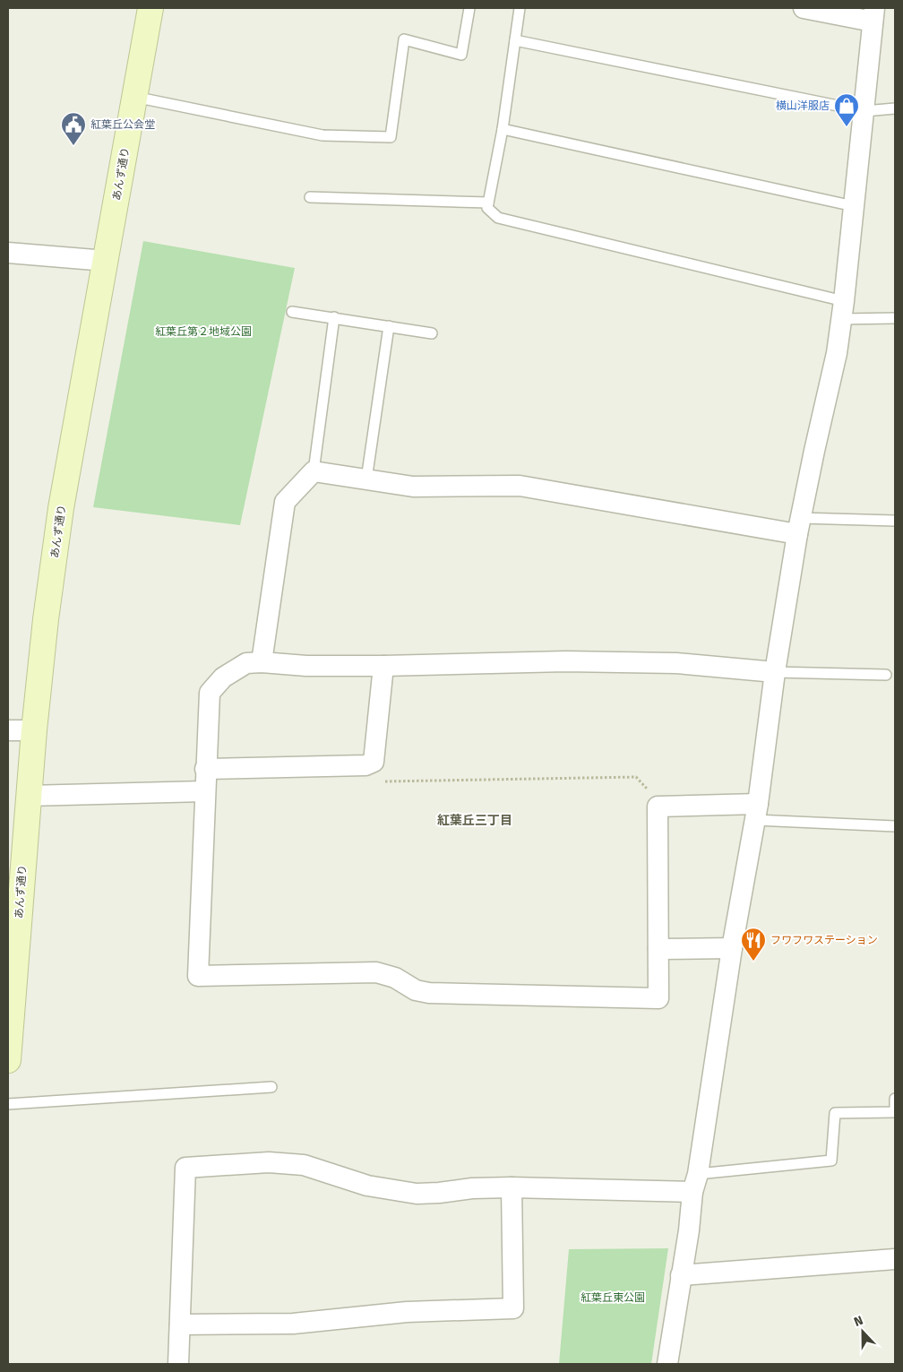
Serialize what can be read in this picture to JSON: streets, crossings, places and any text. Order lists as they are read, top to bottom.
{
  "streets": {
    "street": ["あんず通り"]
  },
  "districts": ["紅葉丘三丁目"],
  "parks": ["紅葉丘第２地域公園", "紅葉丘東公園"],
  "places": {
    "shop": ["横山洋服店"],
    "public building": ["紅葉丘公会堂"],
    "restaurant": ["フワフワステーション"]
  },
  "north": "top"
}
